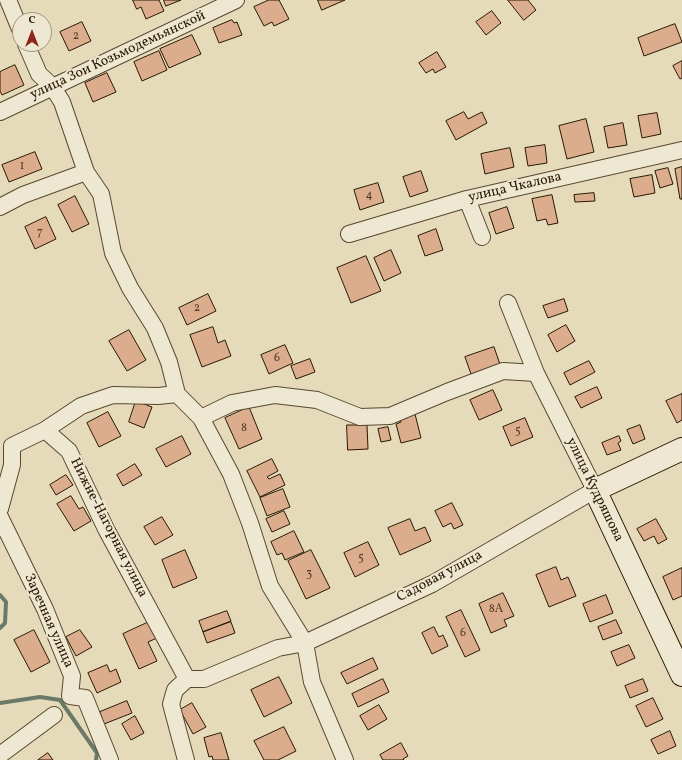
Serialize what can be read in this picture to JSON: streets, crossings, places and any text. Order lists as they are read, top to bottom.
{
  "streets": {
    "street": [
      "улица Зои Козьмодемьянской",
      "улица Чкалова",
      "улица Кудряшова",
      "Нижне-Нагорная улица",
      "Садовая улица",
      "Заречная улица"
    ]
  },
  "crossings": [
    ["улица Кудряшова", "Садовая улица"],
    ["Нижне-Нагорная улица", "Садовая улица"]
  ],
  "house_numbers": [
    "2",
    "1",
    "4",
    "7",
    "2",
    "6",
    "8",
    "5",
    "5",
    "3",
    "8А",
    "6"
  ],
  "north": "top"
}
